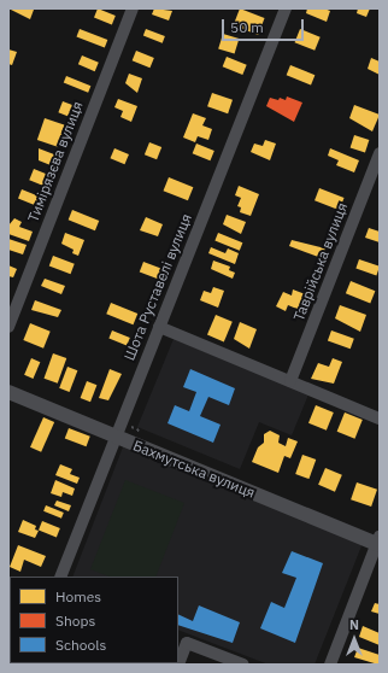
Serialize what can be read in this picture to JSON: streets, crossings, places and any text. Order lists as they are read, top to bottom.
{
  "streets": {
    "street": [
      "Тимірязєва вулиця",
      "Таврійська вулиця",
      "Шота Руставелі вулиця",
      "Бахмутська вулиця"
    ]
  },
  "crossings": [
    ["Шота Руставелі вулиця", "Бахмутська вулиця"]
  ],
  "legend": ["Homes", "Shops", "Schools"],
  "scale_bar": "50 m",
  "north": "top"
}
